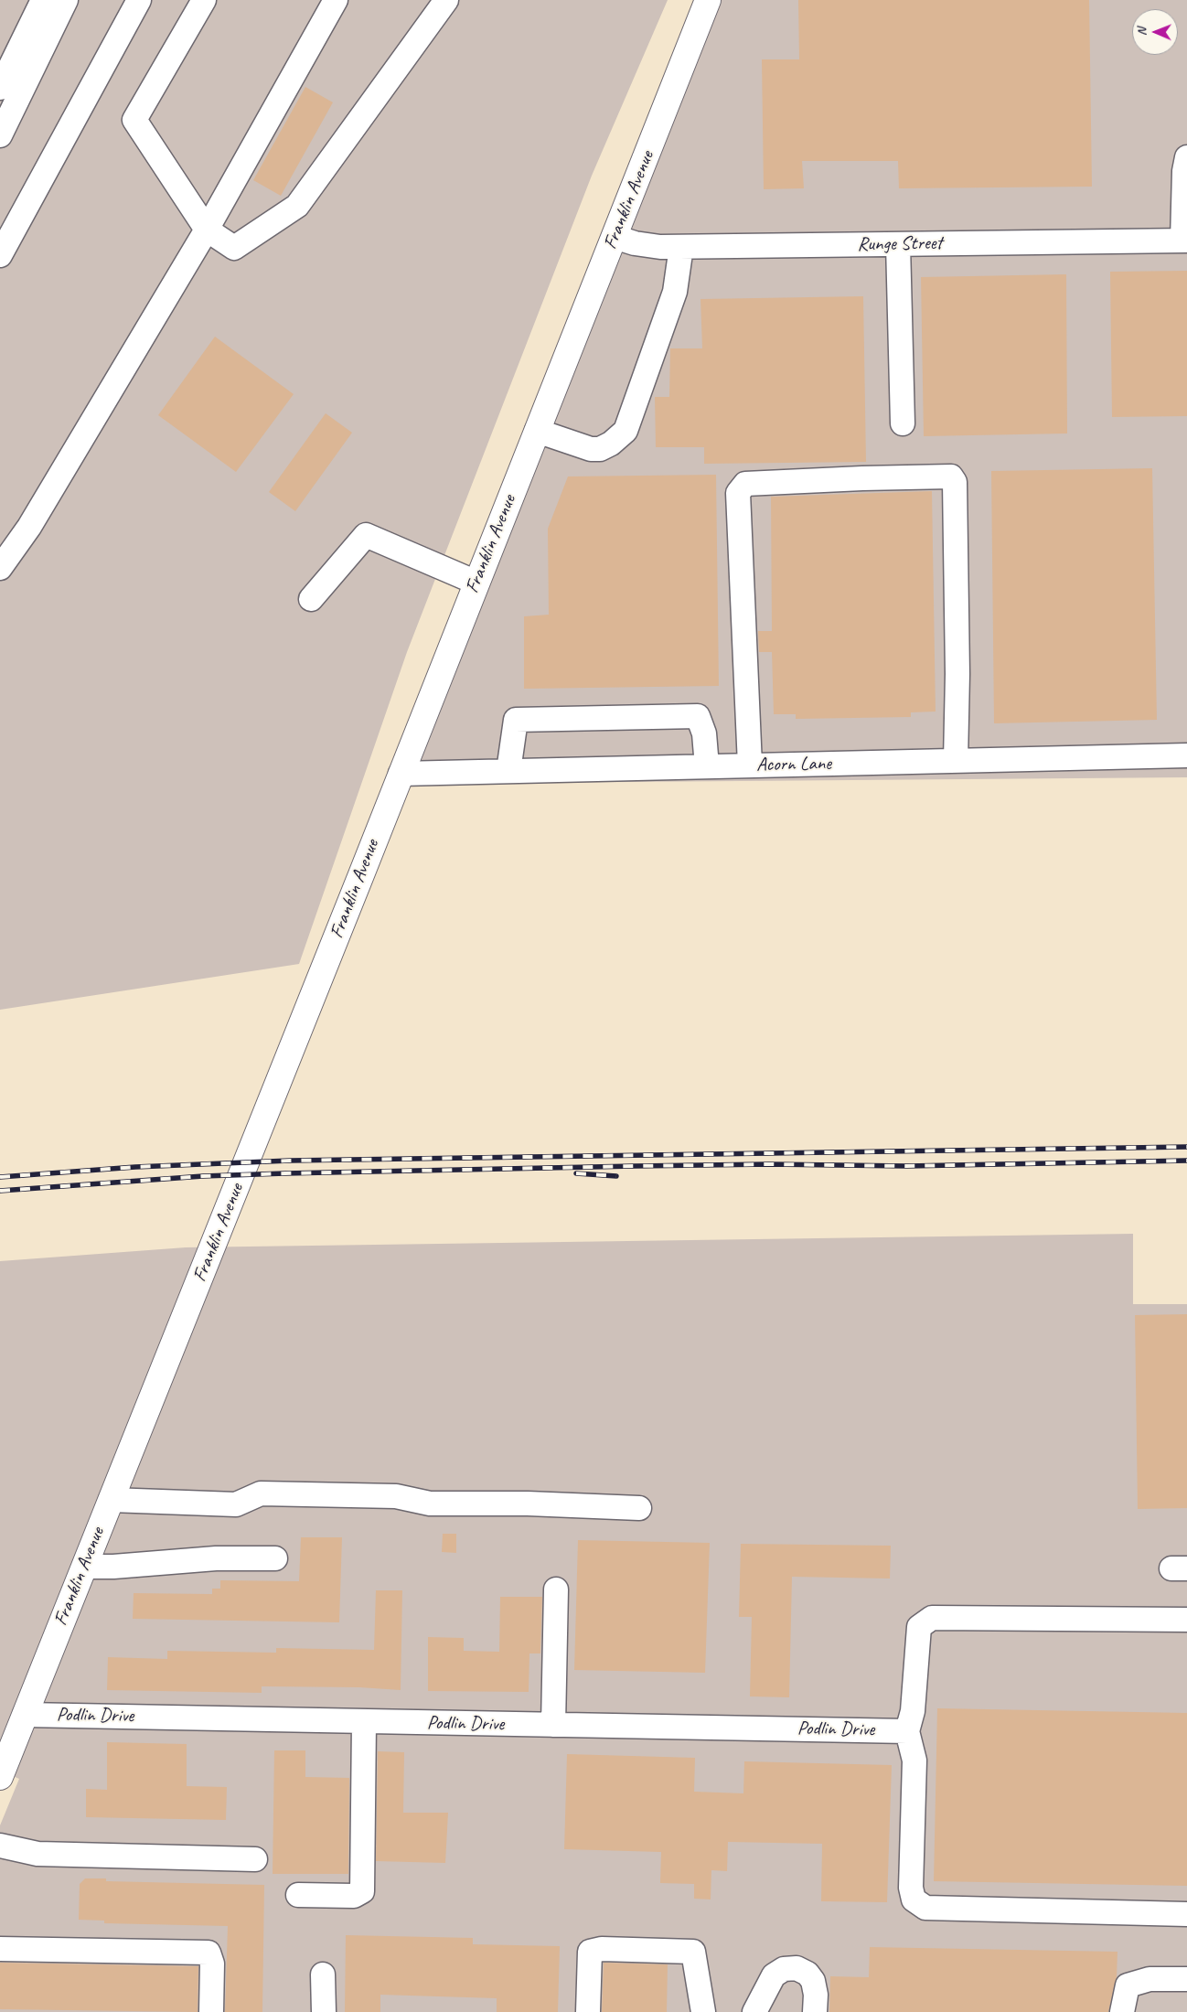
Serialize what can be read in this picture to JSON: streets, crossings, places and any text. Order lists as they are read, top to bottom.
{
  "streets": {
    "main road": ["Franklin Avenue"],
    "street": ["Runge Street", "Acorn Lane", "Podlin Drive"]
  },
  "crossings": [
    ["Franklin Avenue", "Runge Street"],
    ["Franklin Avenue", "Acorn Lane"],
    ["Franklin Avenue", "Podlin Drive"]
  ],
  "north": "left"
}
